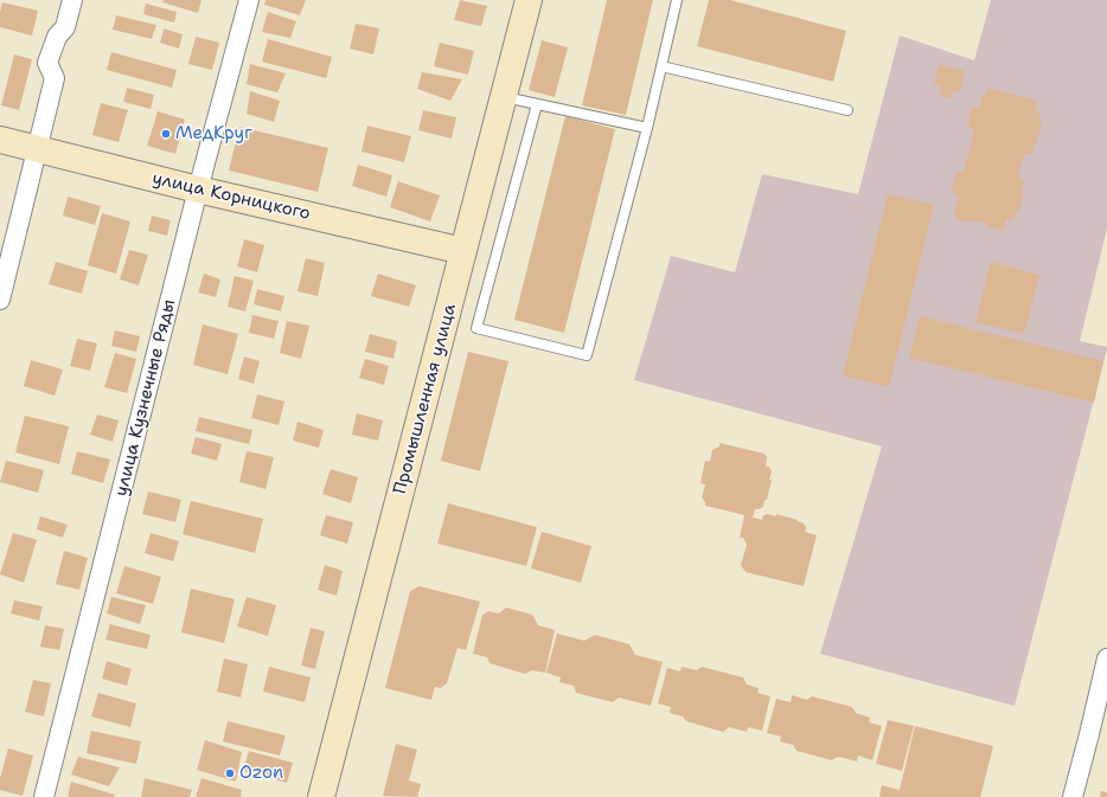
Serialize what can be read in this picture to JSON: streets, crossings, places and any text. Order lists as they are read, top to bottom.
{
  "streets": {
    "main road": ["улица Корницкого", "Промышленная улица"],
    "street": ["улица Кузнечные Ряды"]
  },
  "crossings": [
    ["улица Корницкого", "улица Кузнечные Ряды"],
    ["улица Корницкого", "Промышленная улица"]
  ],
  "places": ["МедКруг", "Ozon"]
}
